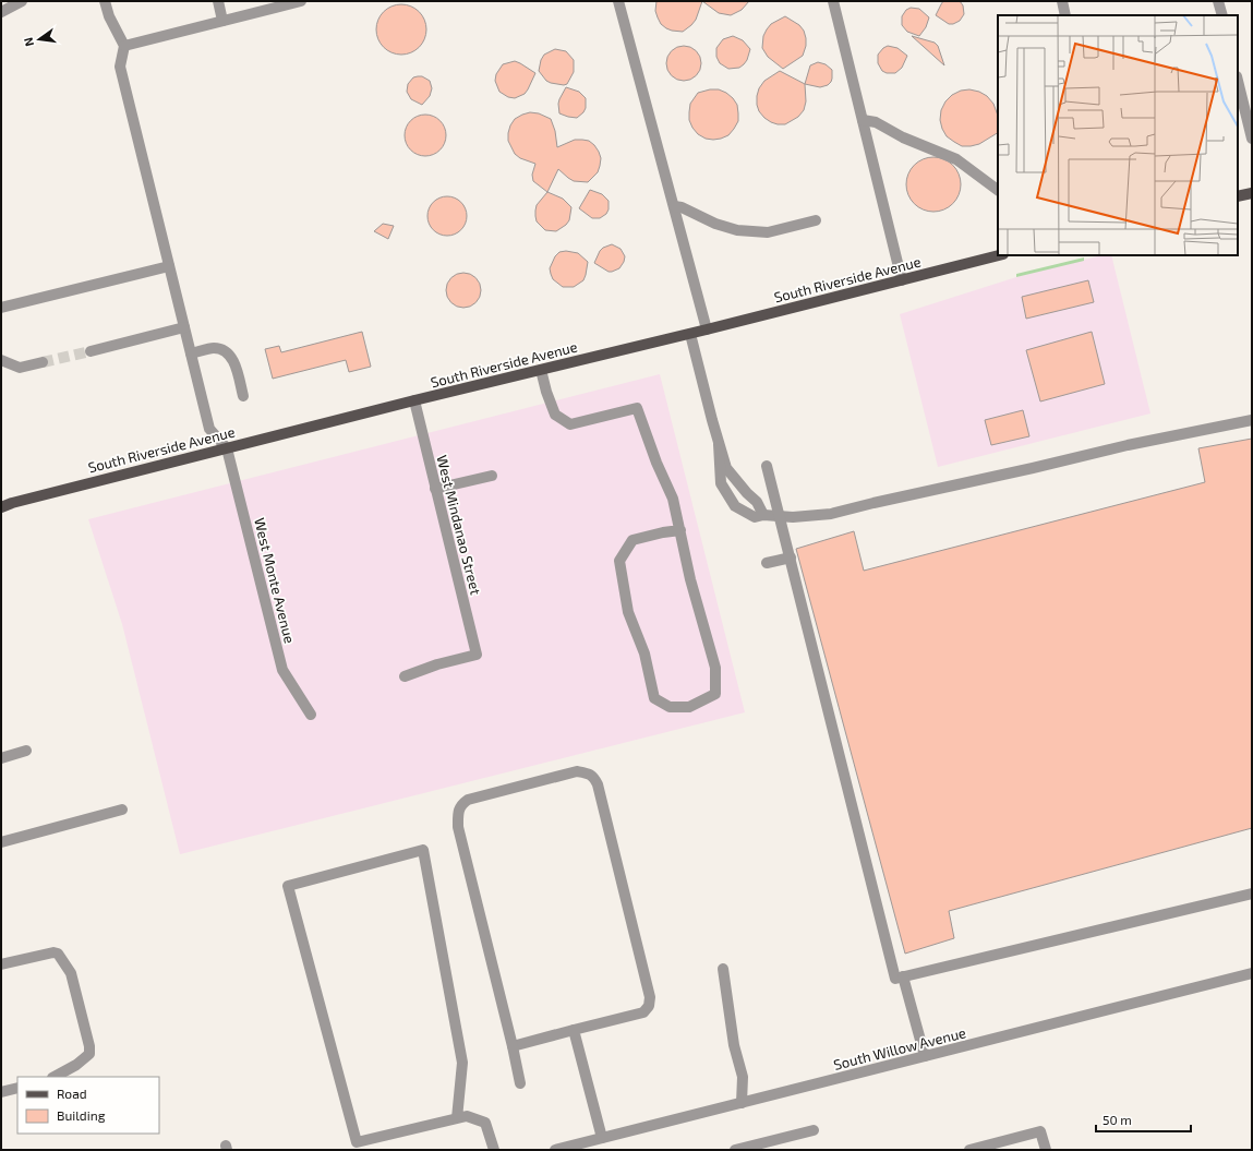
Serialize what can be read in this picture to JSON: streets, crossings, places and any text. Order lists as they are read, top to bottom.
{
  "streets": {
    "main road": ["South Riverside Avenue"],
    "street": ["West Mindanao Street", "West Monte Avenue", "South Willow Avenue"]
  },
  "crossings": [
    ["South Riverside Avenue", "West Mindanao Street"],
    ["South Riverside Avenue", "West Monte Avenue"]
  ],
  "legend": ["Road", "Building"],
  "scale_bar": "50 m",
  "north": "left"
}
